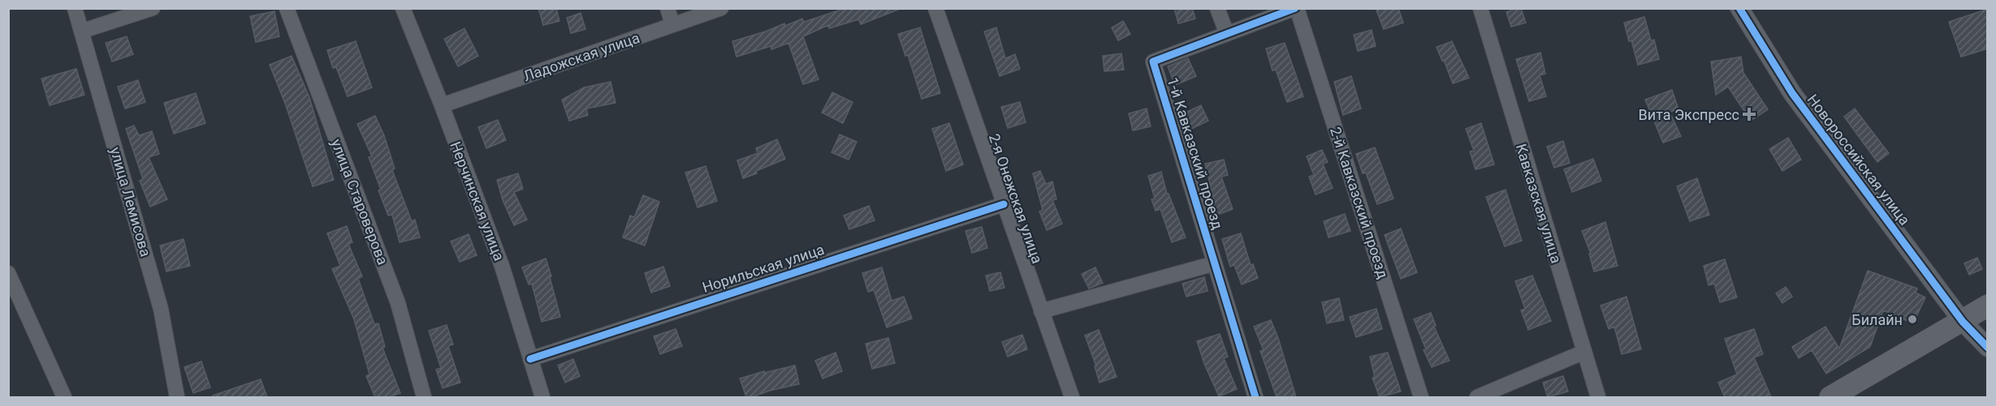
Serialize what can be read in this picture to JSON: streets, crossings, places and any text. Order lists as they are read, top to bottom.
{
  "streets": {
    "street": [
      "Ладожская улица",
      "1-й Кавказский проезд",
      "Новороссийская улица",
      "2-я Онежская улица",
      "Нерчинская улица",
      "улица Лемисова",
      "улица Староверова",
      "2-й Кавказский проезд",
      "Кавказская улица",
      "Норильская улица"
    ]
  },
  "crossings": [
    ["Ладожская улица", "Нерчинская улица"],
    ["1-й Кавказский проезд", "2-й Кавказский проезд"],
    ["2-я Онежская улица", "Норильская улица"],
    ["Нерчинская улица", "Норильская улица"]
  ],
  "places": {
    "health": ["Вита Экспресс"],
    "other": ["Билайн"]
  }
}
